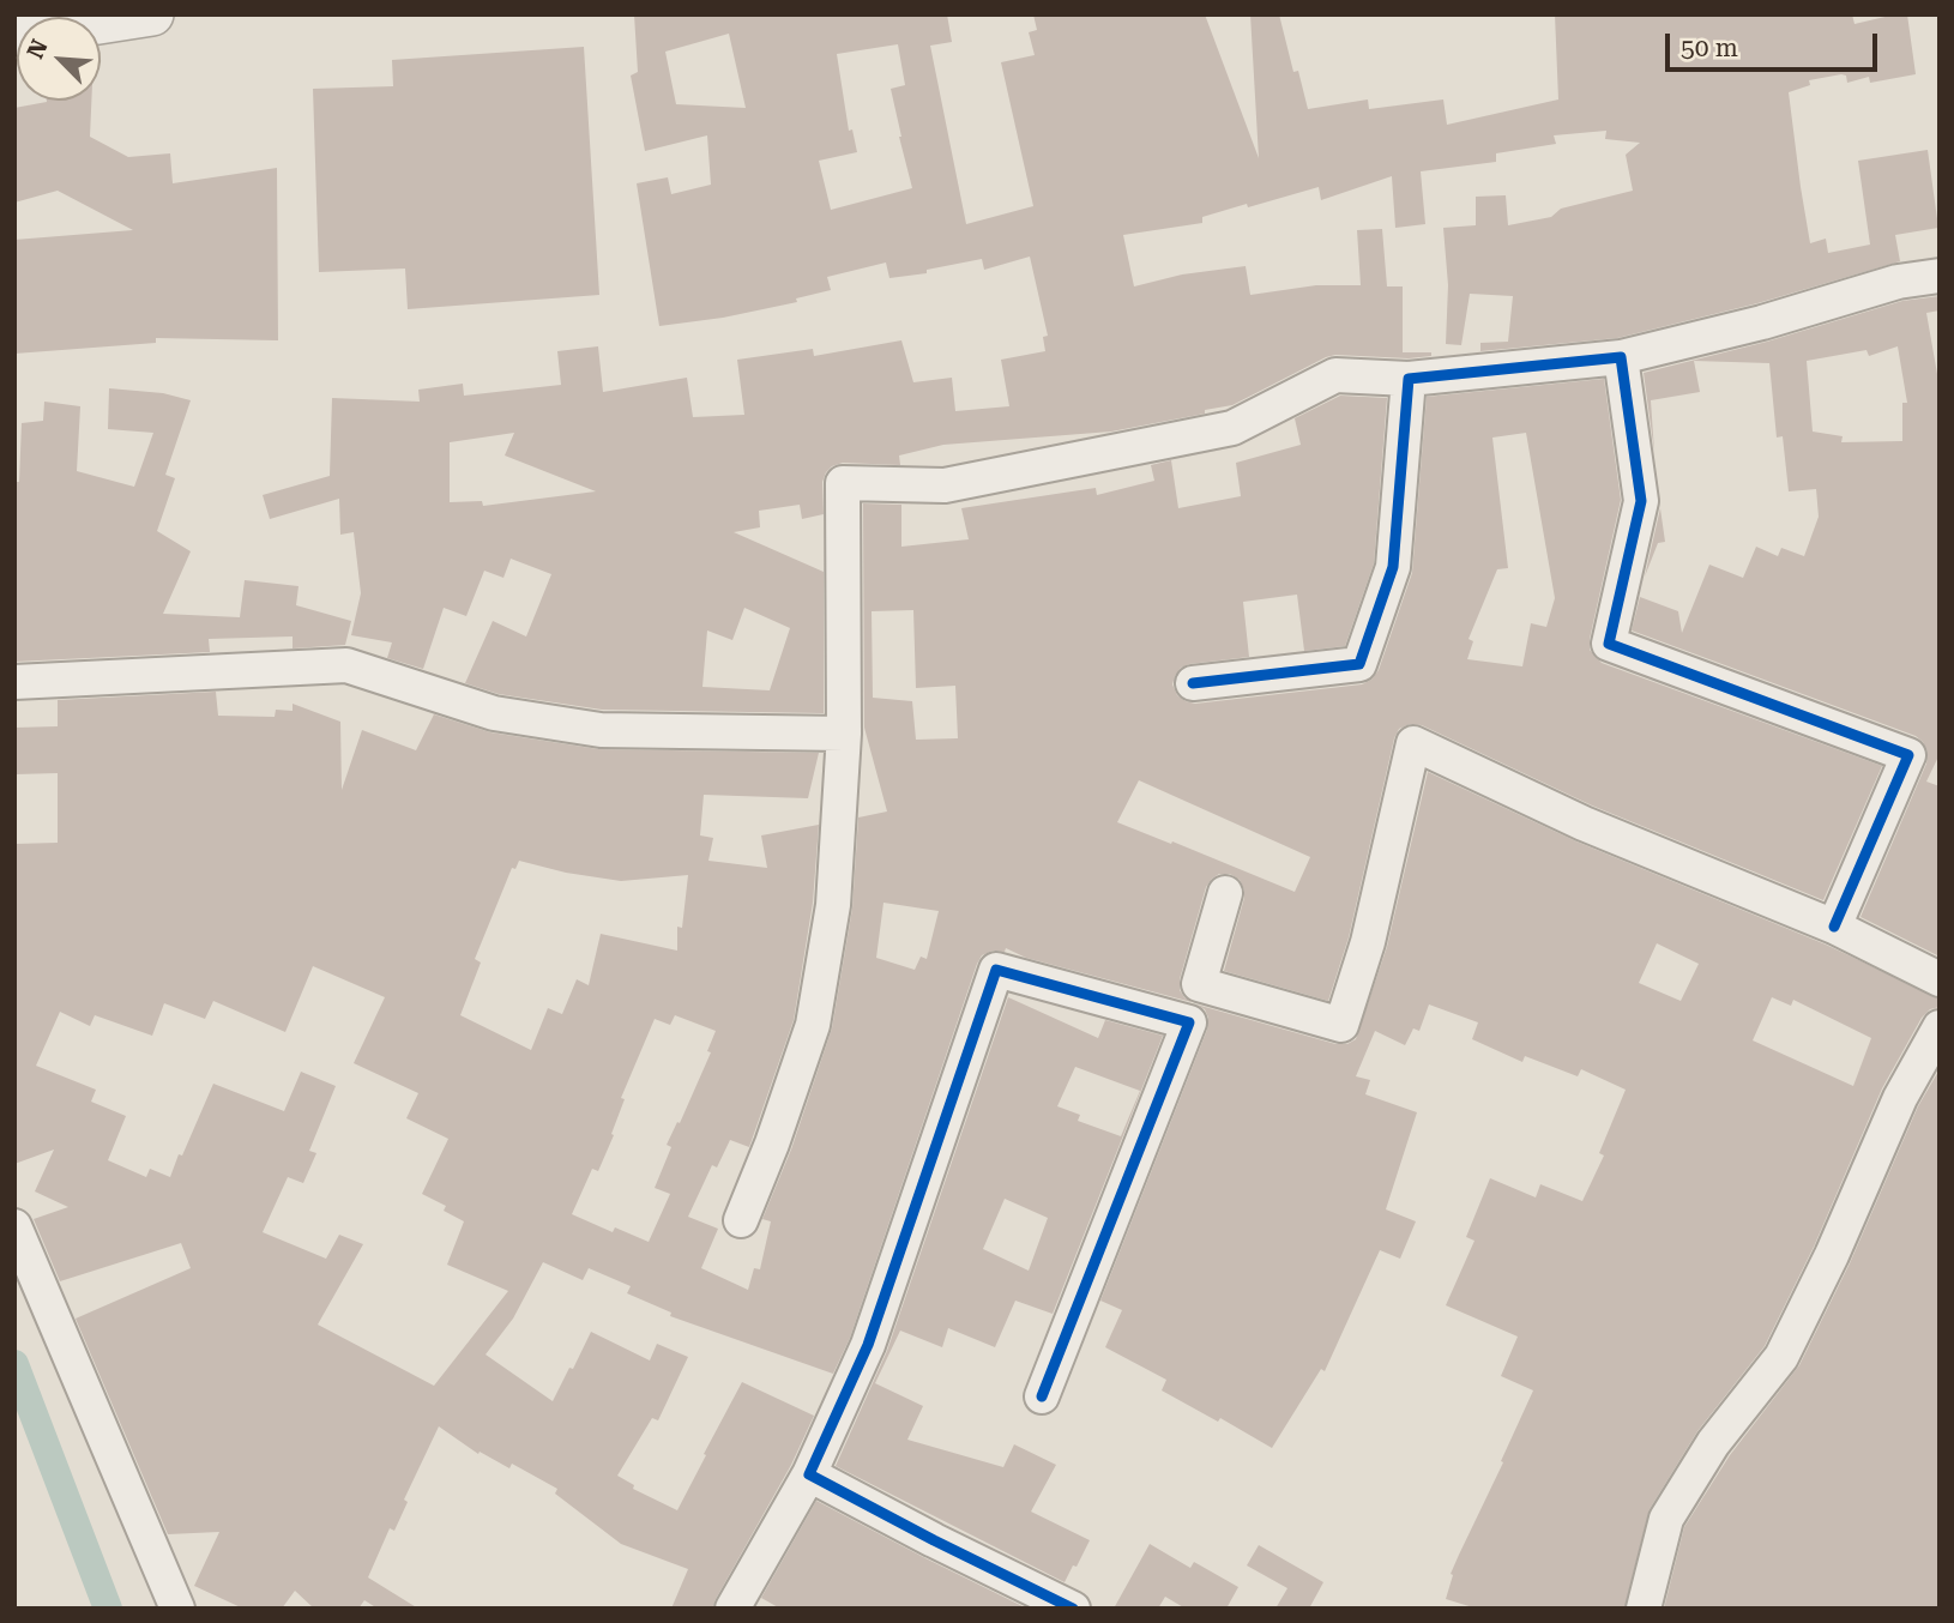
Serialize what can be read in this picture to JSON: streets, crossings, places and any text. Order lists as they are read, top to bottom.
{
  "scale_bar": "50 m",
  "north": "top left"
}
